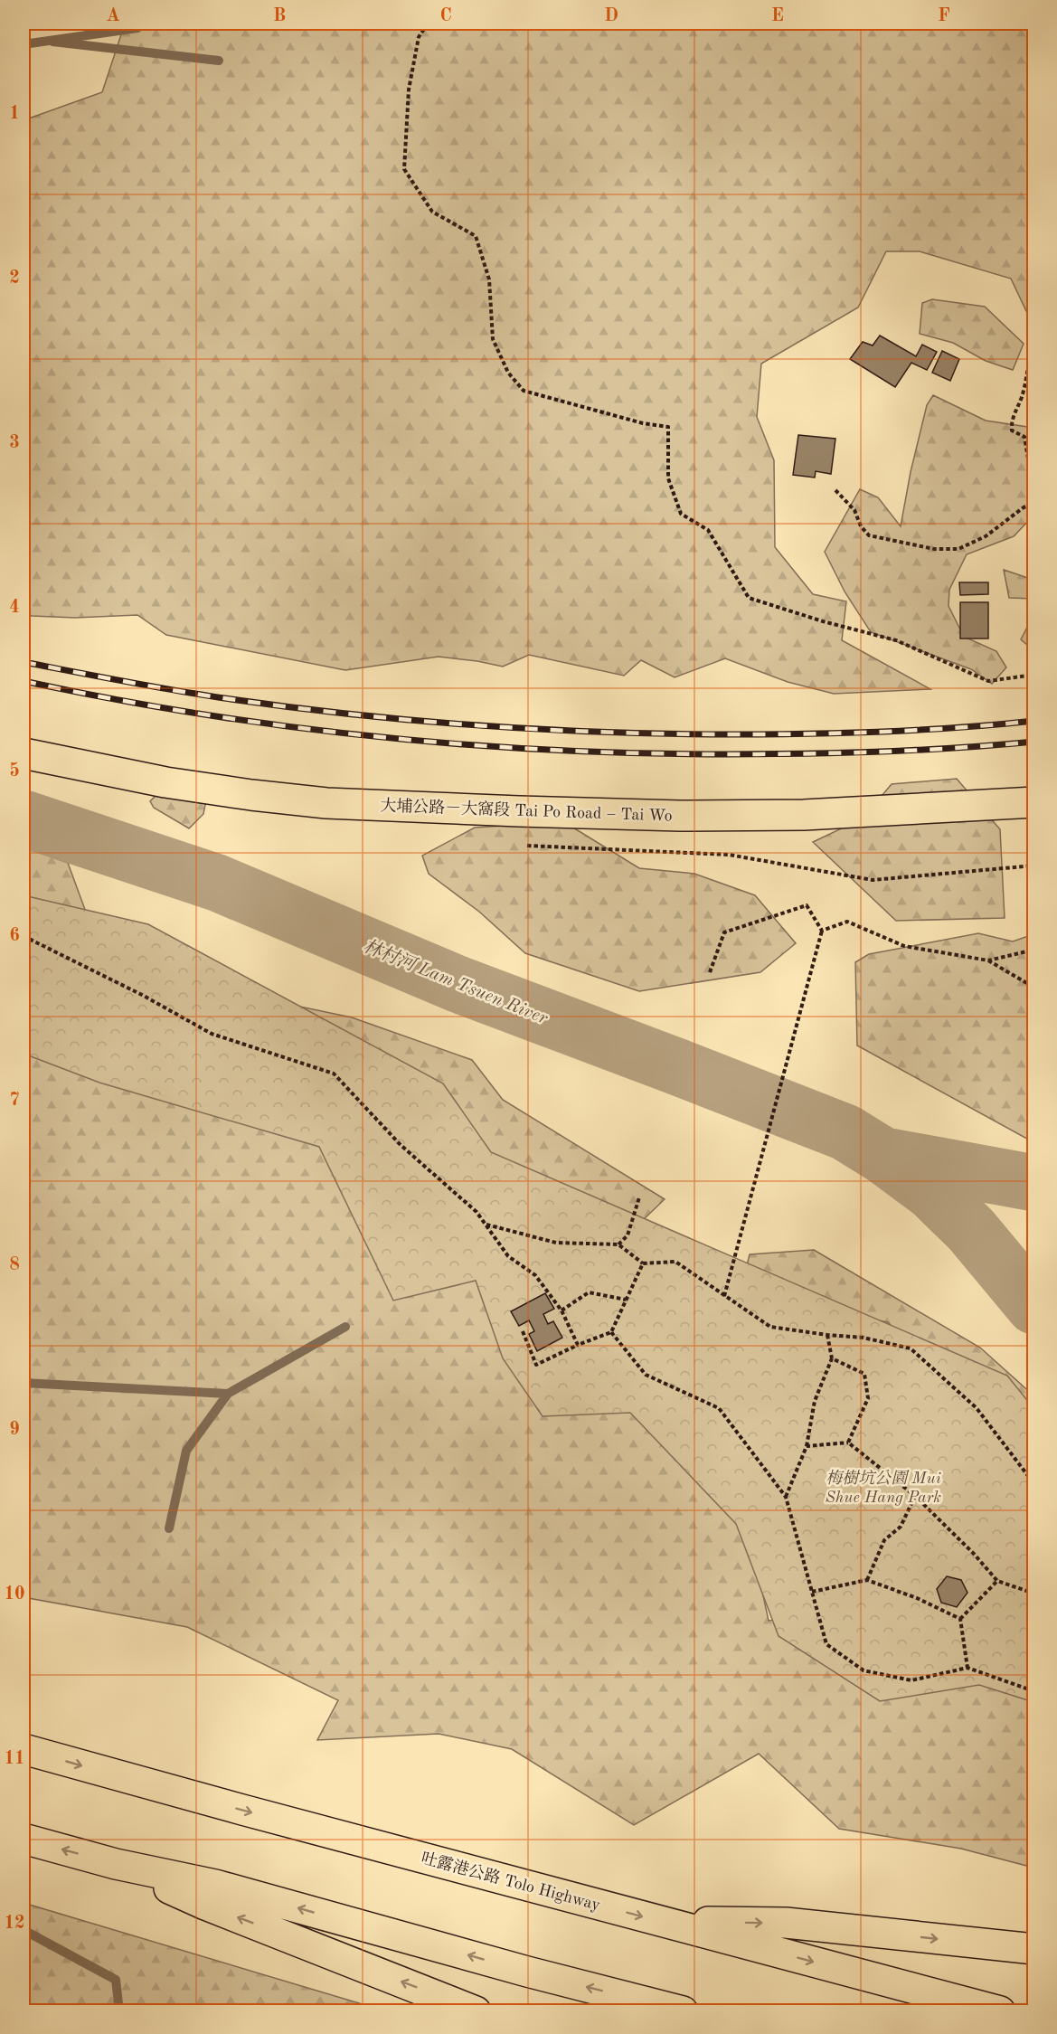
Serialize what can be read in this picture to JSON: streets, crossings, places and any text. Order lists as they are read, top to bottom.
{
  "streets": {
    "main road": ["大埔公路－大窩段 Tai Po Road – Tai Wo", "吐露港公路 Tolo Highway"]
  },
  "water": ["林村河 Lam Tsuen River"],
  "parks": ["梅樹坑公園 Mui Shue Hang Park"],
  "grid": {
    "columns": [
      "A",
      "B",
      "C",
      "D",
      "E",
      "F"
    ],
    "rows": [
      "1",
      "2",
      "3",
      "4",
      "5",
      "6",
      "7",
      "8",
      "9",
      "10",
      "11",
      "12"
    ]
  }
}
